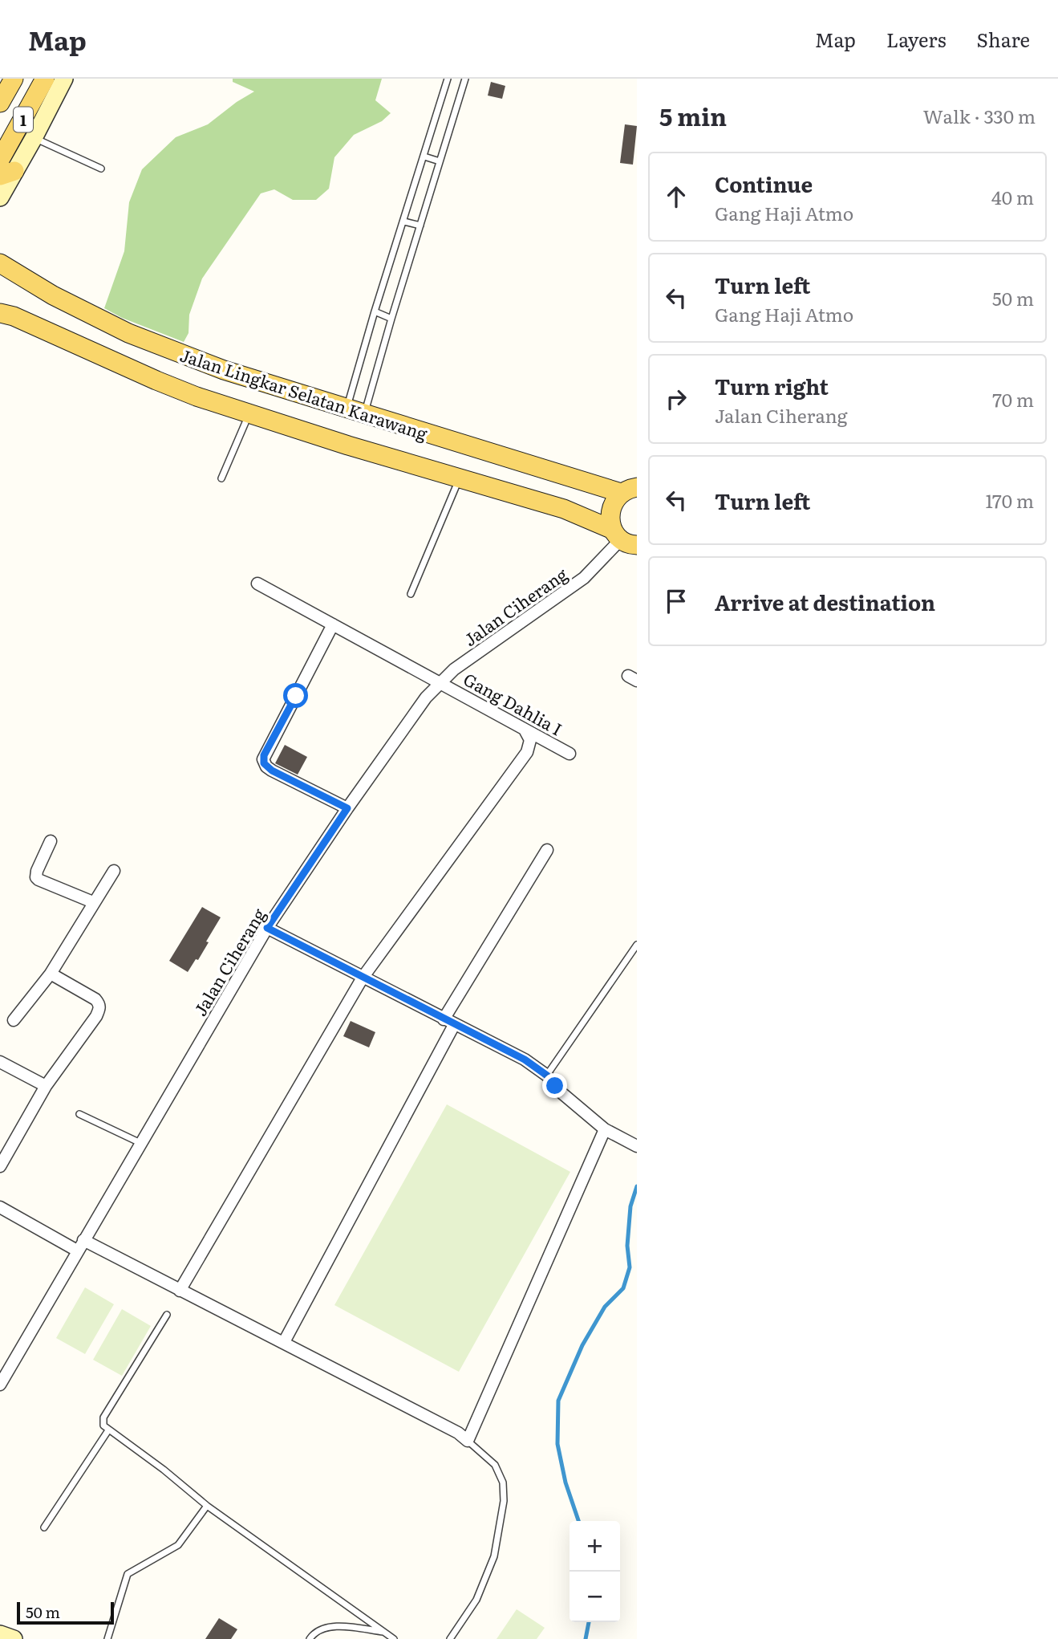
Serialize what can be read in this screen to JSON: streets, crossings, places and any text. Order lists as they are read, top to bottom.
{
  "streets": {
    "main road": ["1", "Jalan Lingkar Selatan Karawang"],
    "street": ["Jalan Ciherang", "Gang Dahlia I"]
  },
  "crossings": [
    ["Jalan Lingkar Selatan Karawang", "Jalan Ciherang"],
    ["Jalan Ciherang", "Gang Dahlia I"]
  ],
  "scale_bar": "50 m",
  "page": {
    "header": "Map",
    "nav": ["Map", "Layers", "Share"],
    "heading": ["5 min", "Walk · 330 m"],
    "list": [
      ["Continue", "Gang Haji Atmo", "40 m"],
      ["Turn left", "Gang Haji Atmo", "50 m"],
      ["Turn right", "Jalan Ciherang", "70 m"],
      ["Turn left", "170 m"],
      "Arrive at destination"
    ],
    "map_buttons": ["+", "−"],
    "scale": "50 m"
  }
}
